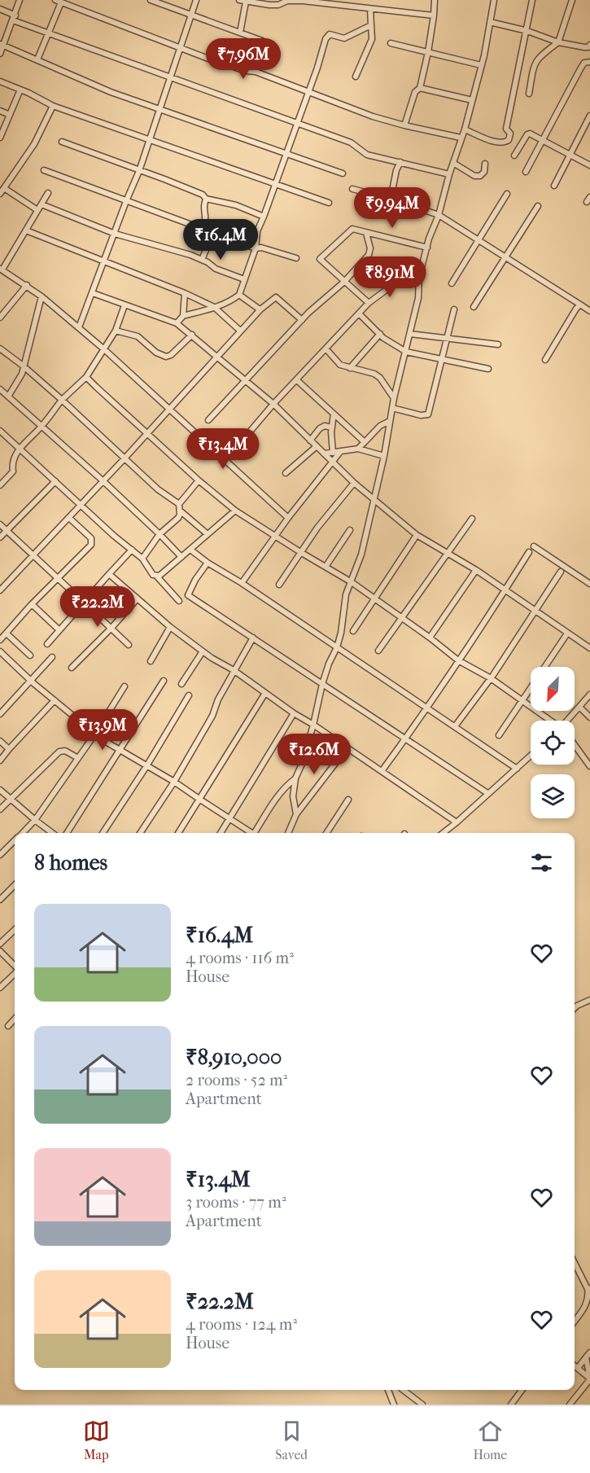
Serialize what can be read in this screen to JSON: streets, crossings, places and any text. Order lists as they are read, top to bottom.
{
  "north": "bottom left",
  "page": {
    "price": [
      "₹7.96M",
      "₹9.94M",
      "₹16.4M",
      "₹8.91M",
      "₹13.4M",
      "₹22.2M",
      "₹13.9M",
      "₹12.6M"
    ],
    "heading": "8 homes",
    "list": [
      {
        "name": "₹16.4M",
        "note": "4 rooms · 116 m² · House"
      },
      {
        "name": "₹8,910,000",
        "note": "2 rooms · 52 m² · Apartment"
      },
      {
        "name": "₹13.4M",
        "note": "3 rooms · 77 m² · Apartment"
      },
      {
        "name": "₹22.2M",
        "note": "4 rooms · 124 m² · House"
      }
    ],
    "tabs": ["Map", "Saved", "Home"]
  }
}
